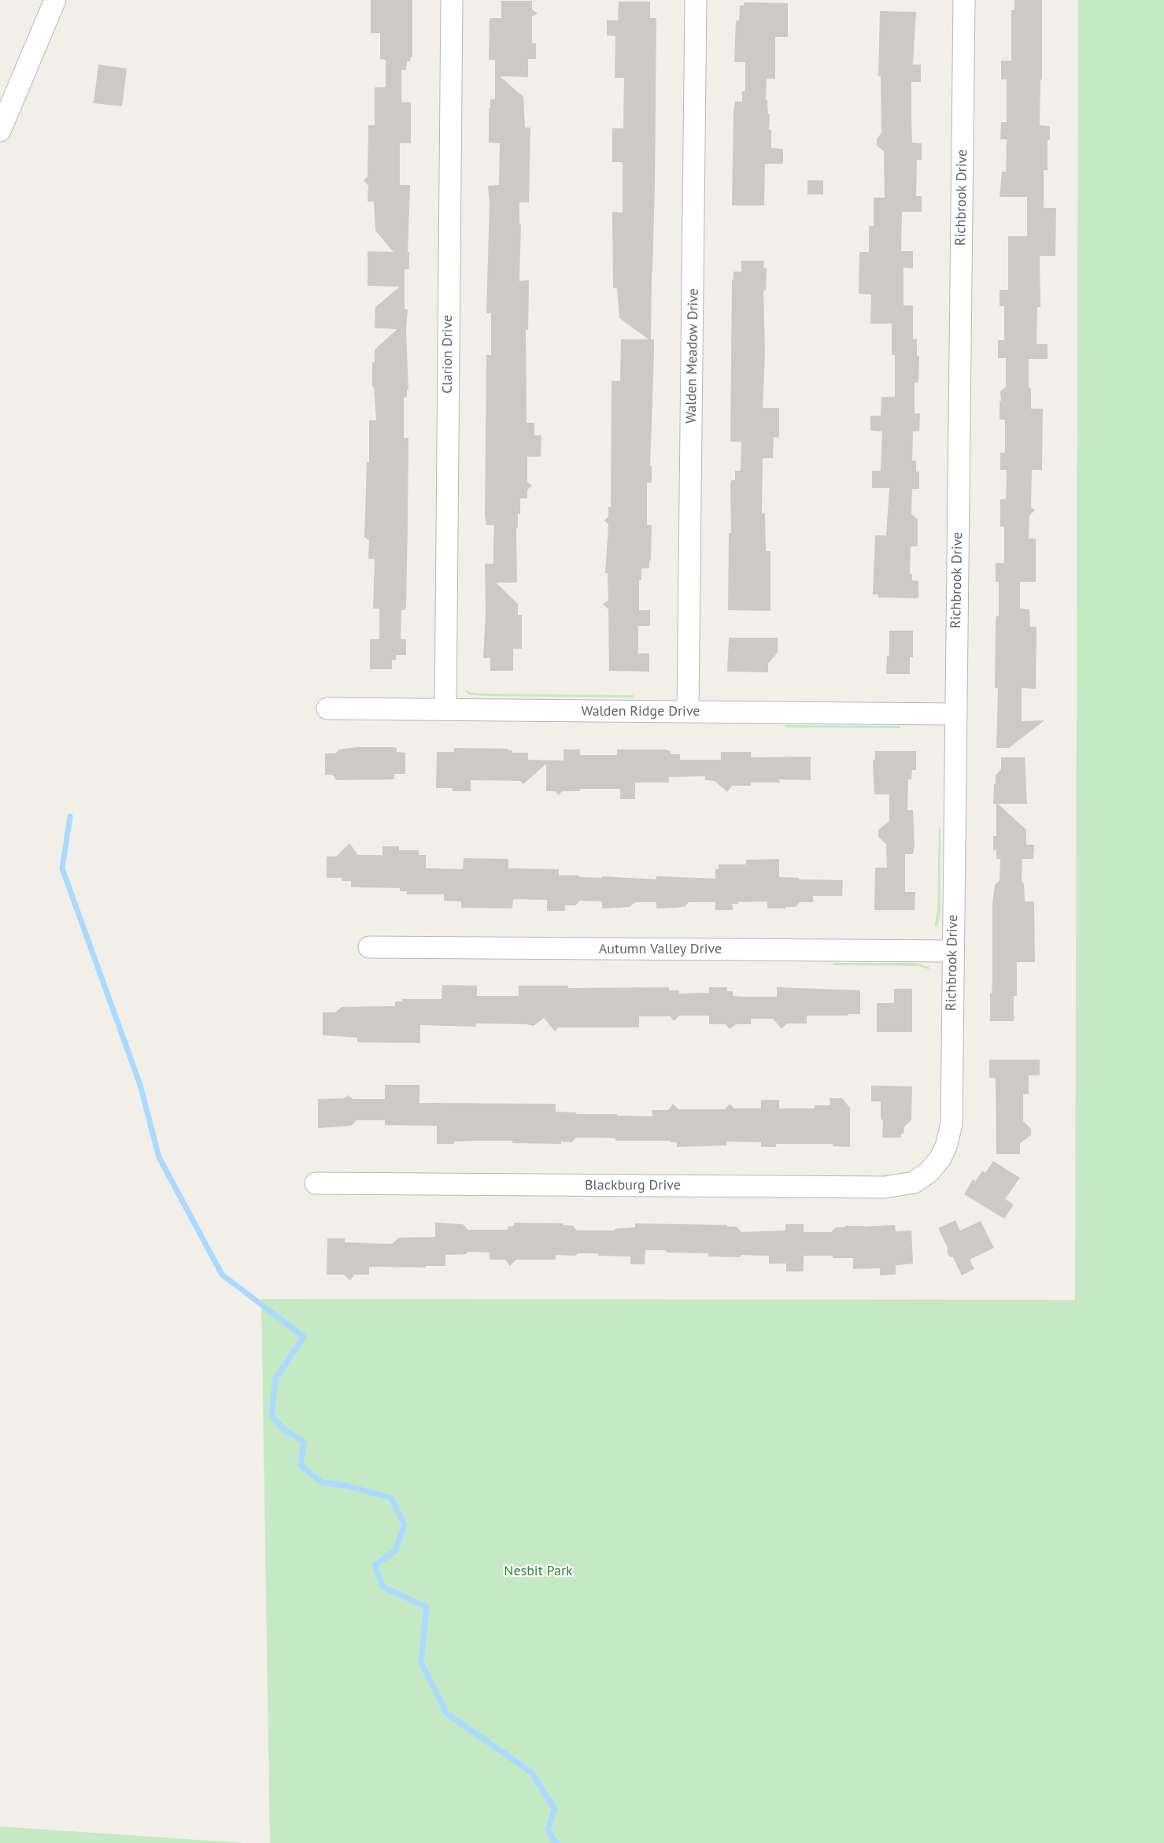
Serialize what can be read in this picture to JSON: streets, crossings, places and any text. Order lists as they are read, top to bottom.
{
  "streets": {
    "street": [
      "Richbrook Drive",
      "Clarion Drive",
      "Walden Meadow Drive",
      "Walden Ridge Drive",
      "Autumn Valley Drive",
      "Blackburg Drive"
    ]
  },
  "crossings": [
    ["Richbrook Drive", "Walden Ridge Drive"],
    ["Richbrook Drive", "Autumn Valley Drive"],
    ["Richbrook Drive", "Blackburg Drive"],
    ["Clarion Drive", "Walden Ridge Drive"],
    ["Walden Meadow Drive", "Walden Ridge Drive"]
  ],
  "parks": ["Nesbit Park"]
}
